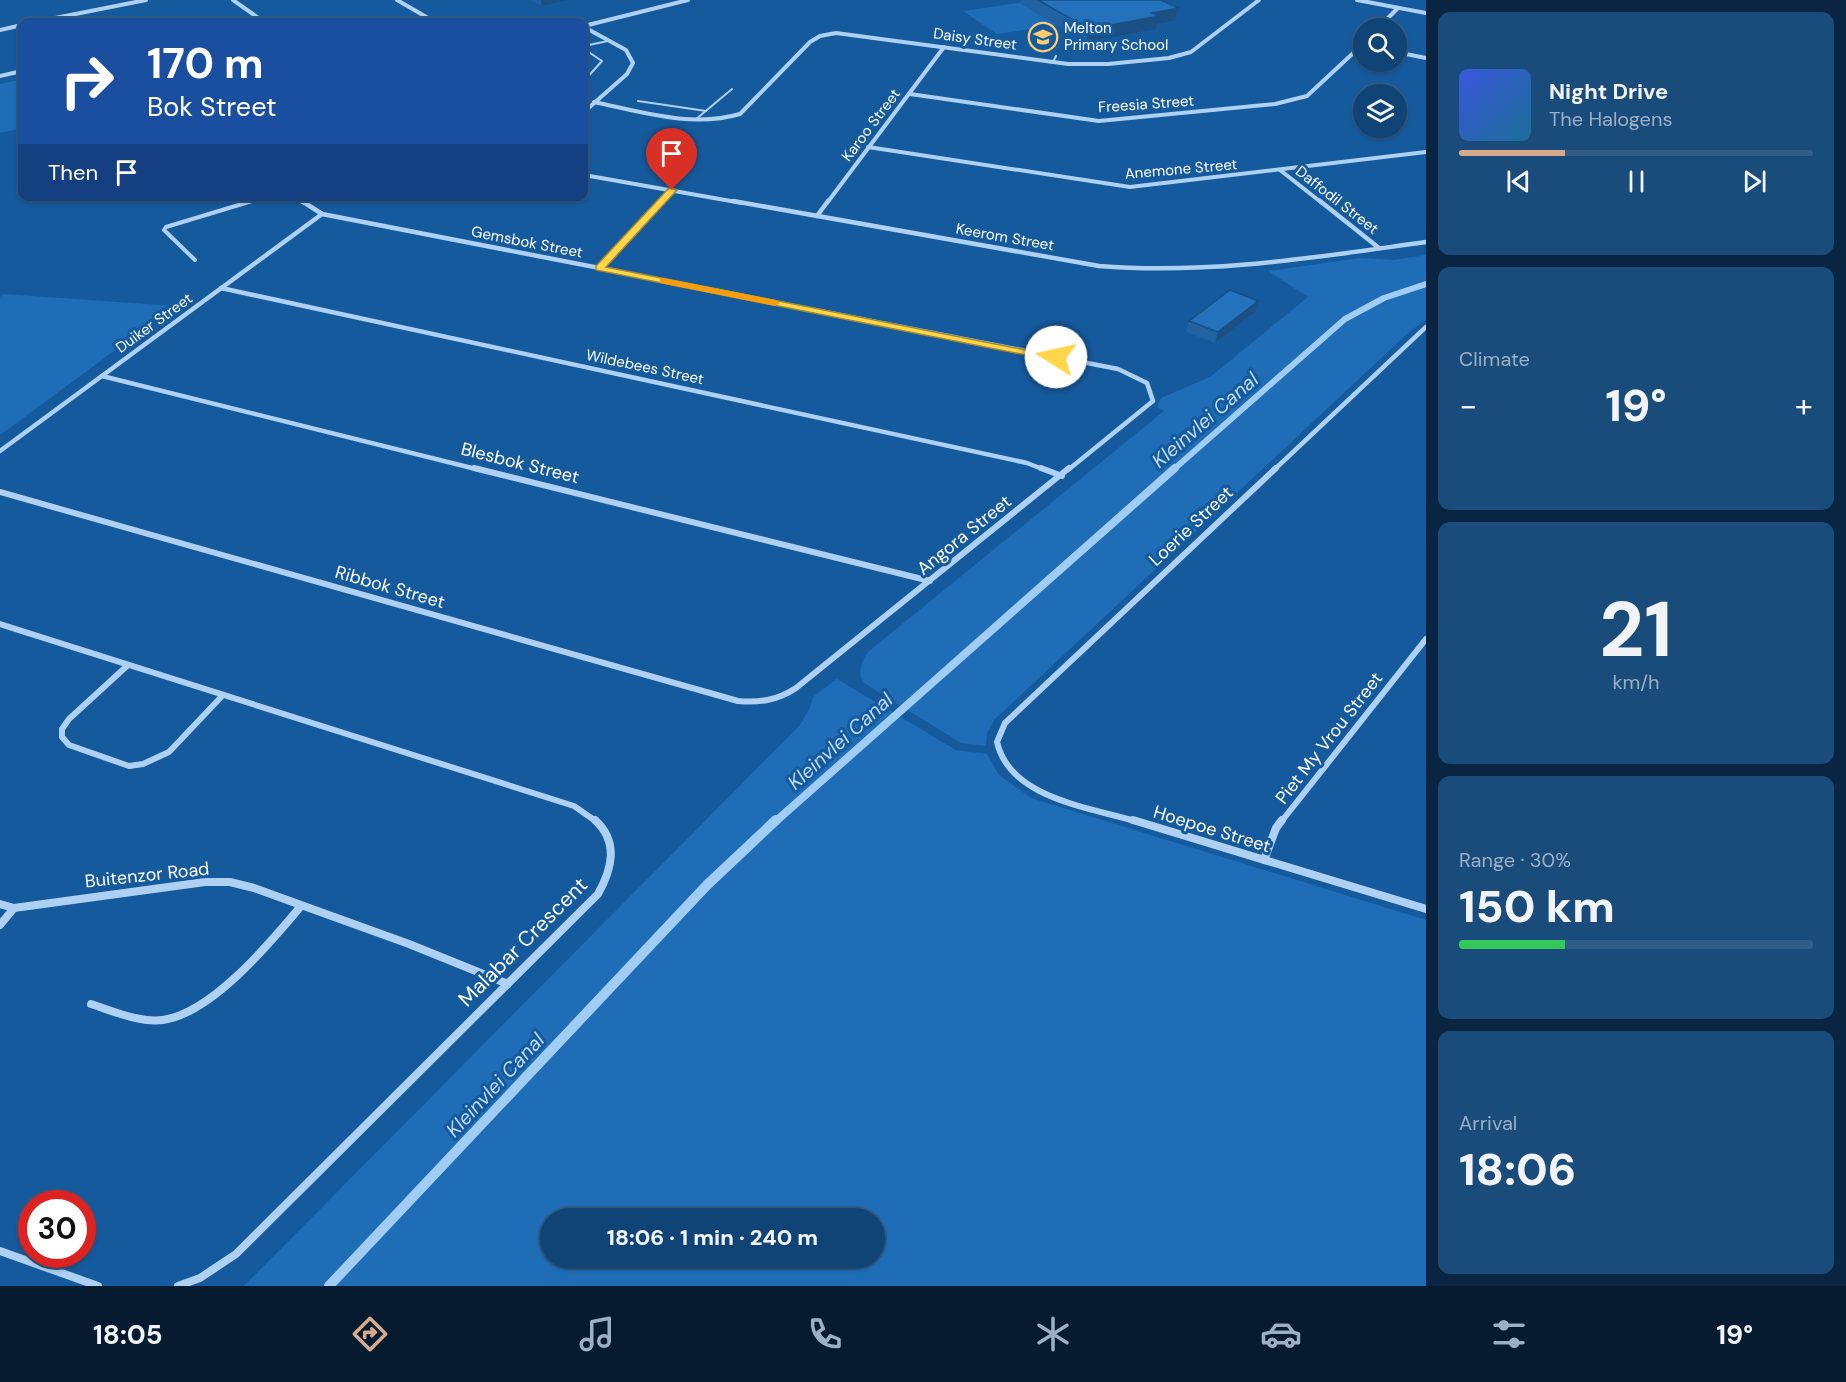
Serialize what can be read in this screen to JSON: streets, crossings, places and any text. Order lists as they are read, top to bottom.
{
  "streets": {
    "street": [
      "Daisy Street",
      "Freesia Street",
      "Karoo Street",
      "Anemone Street",
      "Daffodil Street",
      "Keerom Street",
      "Gemsbok Street",
      "Duiker Street",
      "Wildebees Street",
      "Blesbok Street",
      "Loerie Street",
      "Angora Street",
      "Ribbok Street",
      "Piet My Vrou Street",
      "Hoepoe Street",
      "Buitenzor Road",
      "Malabar Crescent"
    ]
  },
  "crossings": [
    ["Daisy Street", "Karoo Street"],
    ["Freesia Street", "Karoo Street"],
    ["Karoo Street", "Anemone Street"],
    ["Karoo Street", "Keerom Street"],
    ["Anemone Street", "Daffodil Street"],
    ["Daffodil Street", "Keerom Street"],
    ["Gemsbok Street", "Duiker Street"],
    ["Gemsbok Street", "Angora Street"],
    ["Duiker Street", "Wildebees Street"],
    ["Duiker Street", "Blesbok Street"],
    ["Wildebees Street", "Angora Street"],
    ["Blesbok Street", "Angora Street"],
    ["Loerie Street", "Hoepoe Street"],
    ["Angora Street", "Ribbok Street"],
    ["Piet My Vrou Street", "Hoepoe Street"],
    ["Buitenzor Road", "Malabar Crescent"]
  ],
  "water": ["Kleinvlei Canal"],
  "places": {
    "school or university": ["Melton Primary School"]
  },
  "page": {
    "turn": ["170 m", "Bok Street"],
    "song": ["Night Drive", "The Halogens"],
    "then": "Then",
    "tile": [
      "Climate",
      ["21", "km/h"],
      ["Range · 30%", "150 km"],
      ["Arrival", "18:06"]
    ],
    "heat": ["−", "19°", "+"],
    "limit": "30",
    "trip": "18:06 · 1 min · 240 m",
    "tabs": ["18:05", "19°"]
  }
}
